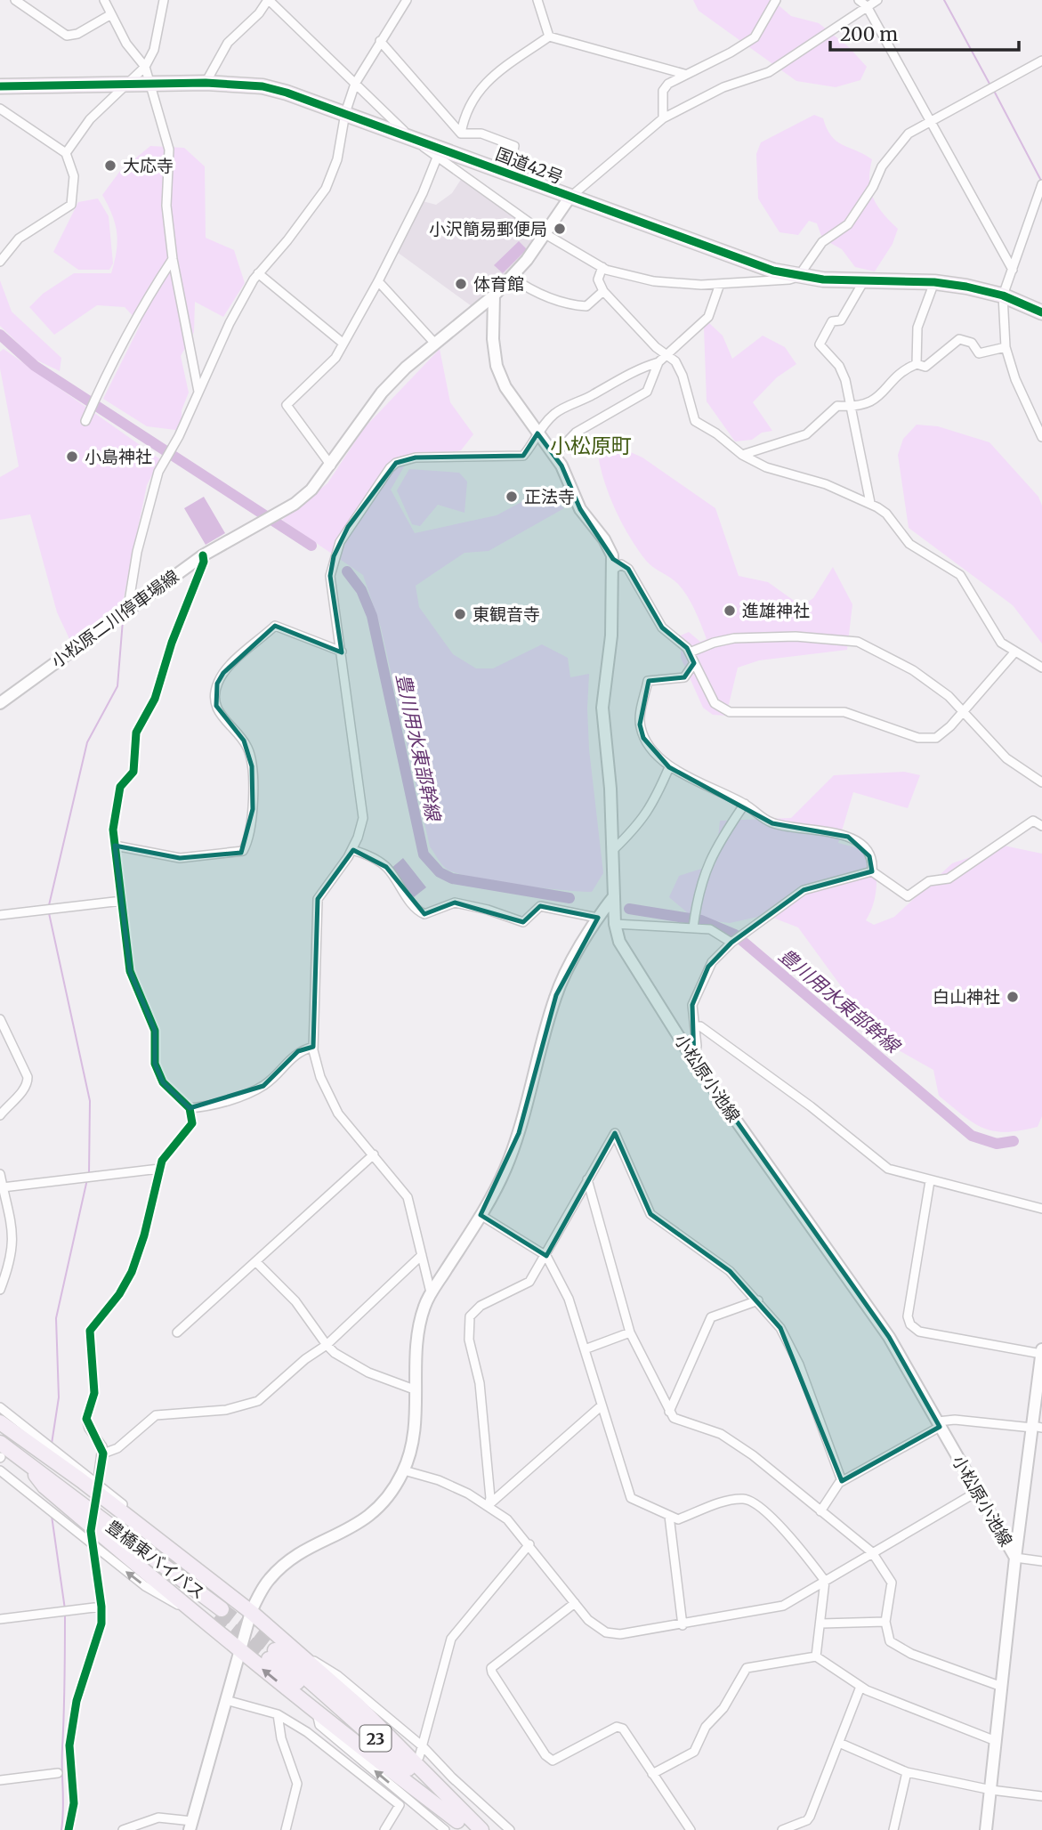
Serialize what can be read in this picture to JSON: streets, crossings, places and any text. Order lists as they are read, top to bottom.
{
  "streets": {
    "highway": ["国道42号", "豊橋東バイパス", "23"],
    "main road": ["小松原二川停車場線", "小松原小池線"]
  },
  "crossings": [
    ["国道42号", "小松原二川停車場線"],
    ["小松原二川停車場線", "小松原小池線"]
  ],
  "districts": ["小松原町"],
  "water": ["豊川用水東部幹線"],
  "places": [
    "大応寺",
    "小沢簡易郵便局",
    "体育館",
    "小島神社",
    "正法寺",
    "進雄神社",
    "東観音寺",
    "白山神社"
  ],
  "scale_bar": "200 m"
}
